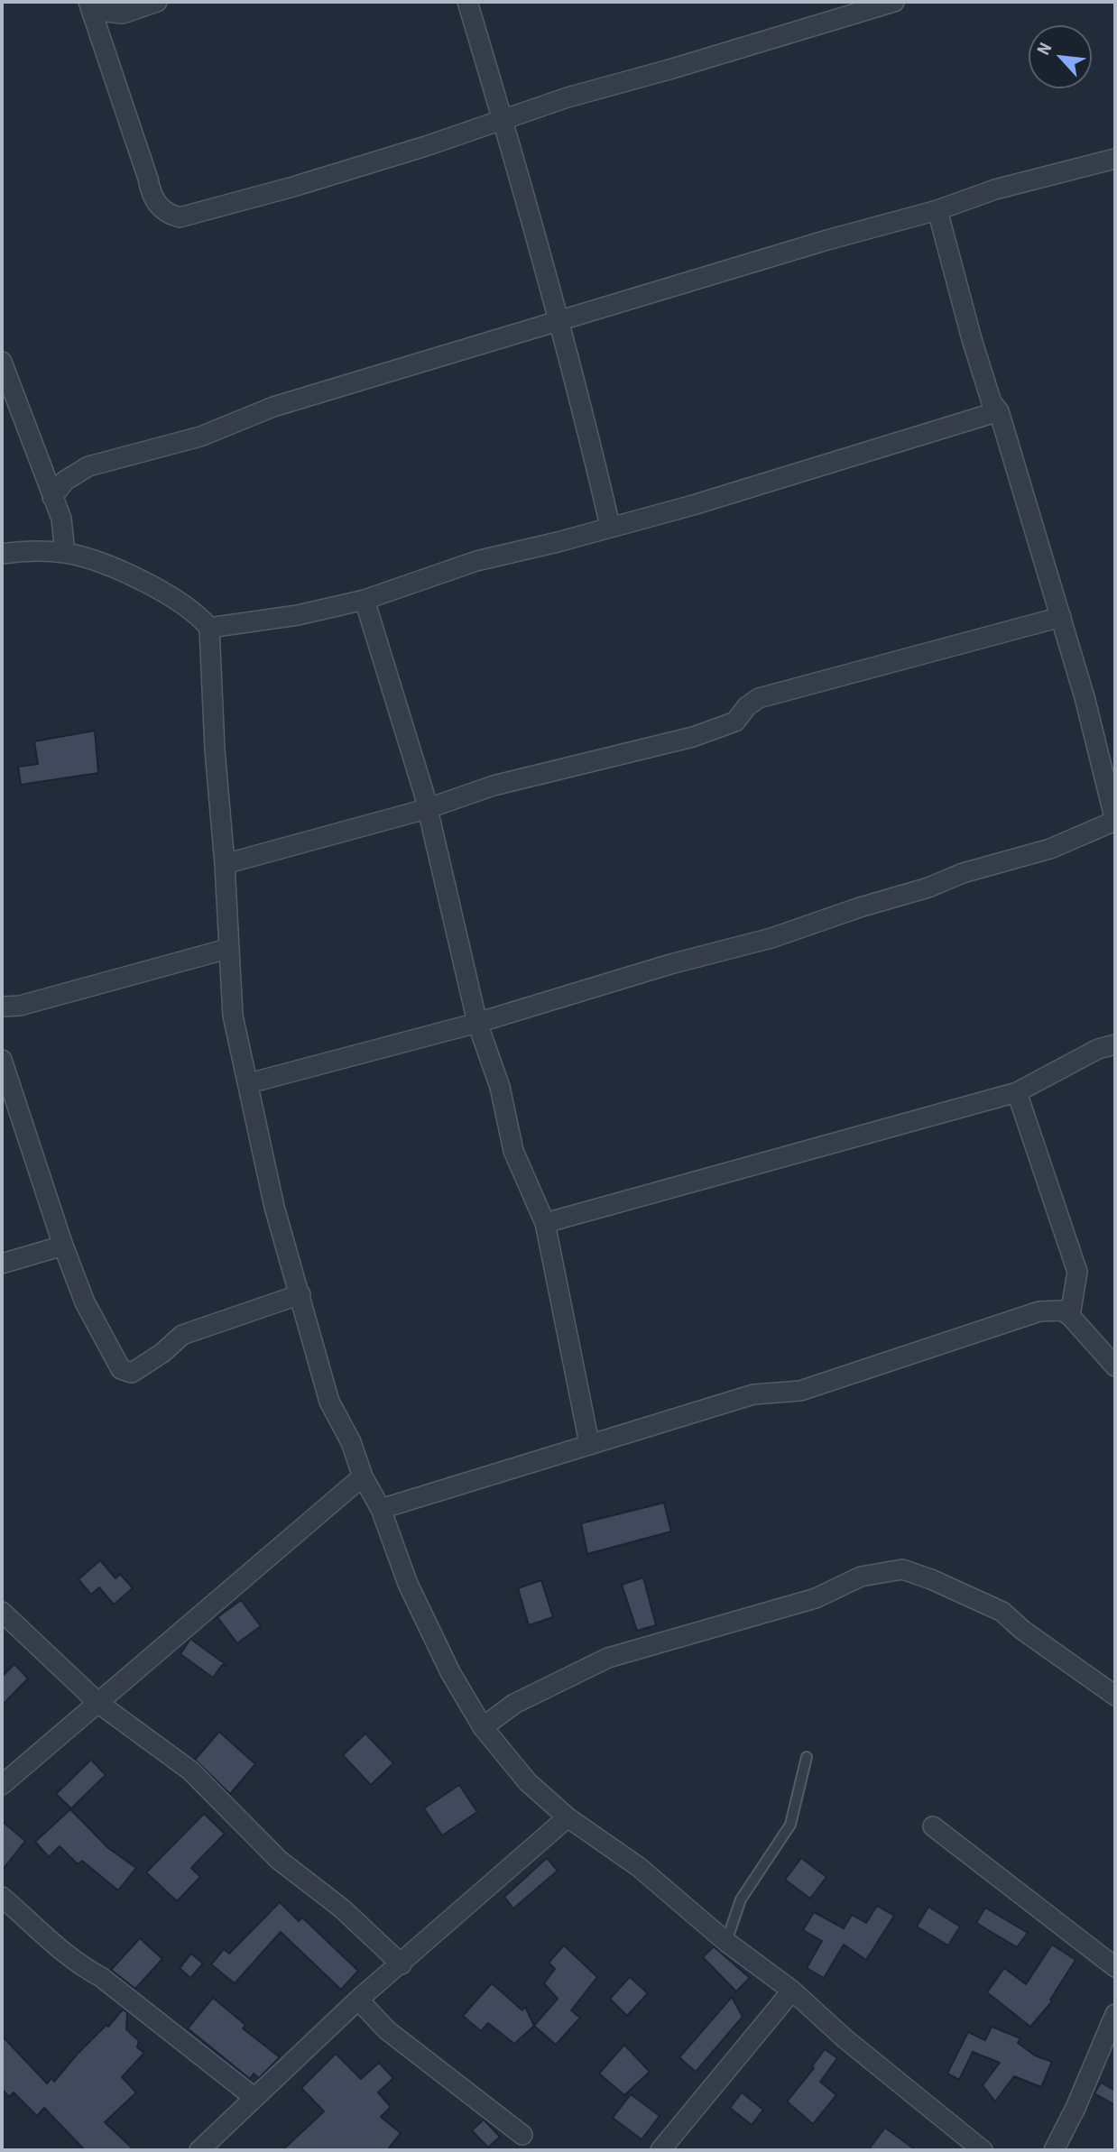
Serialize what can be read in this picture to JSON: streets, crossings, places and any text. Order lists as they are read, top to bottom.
{
  "north": "top left"
}
